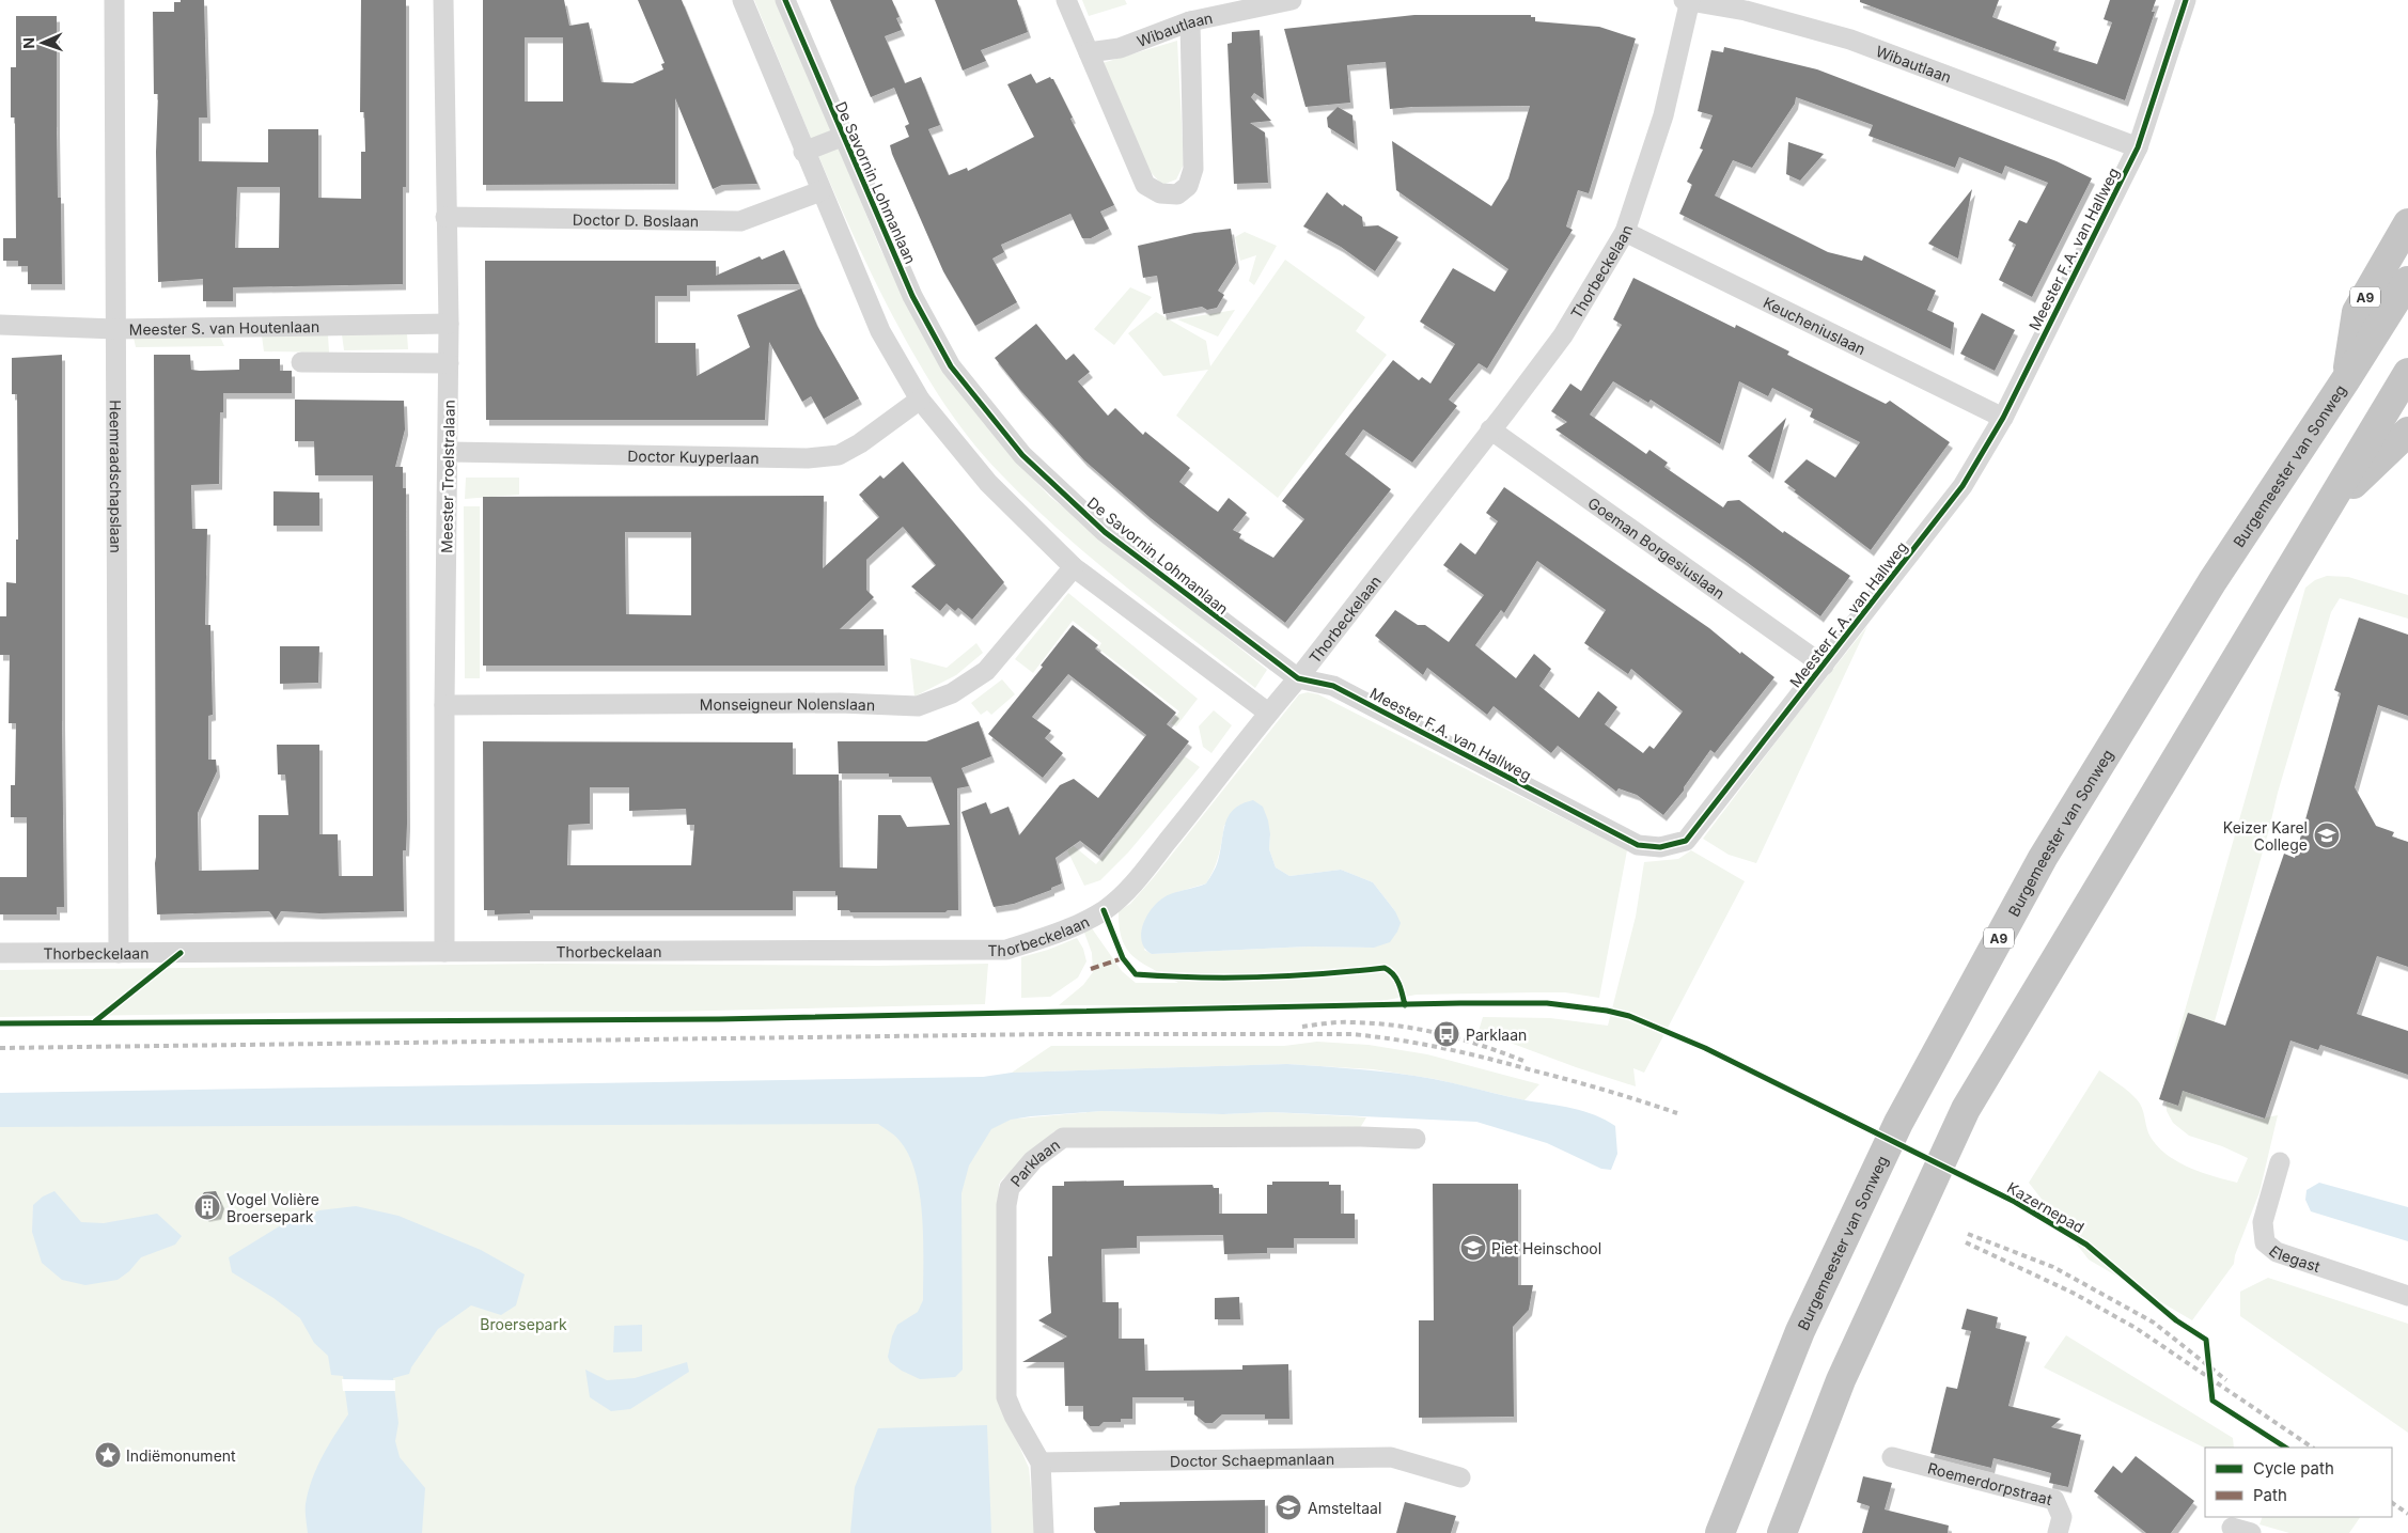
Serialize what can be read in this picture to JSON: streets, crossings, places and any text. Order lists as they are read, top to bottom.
{
  "streets": {
    "highway": ["A9", "Burgemeester van Sonweg"],
    "street": [
      "Wibautlaan",
      "De Savornin Lohmanlaan",
      "Doctor D. Boslaan",
      "Meester F.A. van Hallweg",
      "Thorbeckelaan",
      "Keucheniuslaan",
      "Meester S. van Houtenlaan",
      "Doctor Kuyperlaan",
      "Heemraadschapslaan",
      "Meester Troelstralaan",
      "Goeman Borgesiuslaan",
      "Monseigneur Nolenslaan",
      "Parklaan",
      "Elegast",
      "Doctor Schaepmanlaan",
      "Roemerdorpstraat"
    ],
    "cycle path": ["Kazernepad"]
  },
  "crossings": [
    ["Wibautlaan", "Meester F.A. van Hallweg"],
    ["Wibautlaan", "Thorbeckelaan"],
    ["De Savornin Lohmanlaan", "Meester F.A. van Hallweg"],
    ["De Savornin Lohmanlaan", "Thorbeckelaan"],
    ["Doctor D. Boslaan", "Meester Troelstralaan"],
    ["Meester F.A. van Hallweg", "Thorbeckelaan"],
    ["Meester F.A. van Hallweg", "Keucheniuslaan"],
    ["Meester F.A. van Hallweg", "Goeman Borgesiuslaan"],
    ["Thorbeckelaan", "Keucheniuslaan"],
    ["Thorbeckelaan", "Heemraadschapslaan"],
    ["Thorbeckelaan", "Meester Troelstralaan"],
    ["Thorbeckelaan", "Goeman Borgesiuslaan"],
    ["A9", "Burgemeester van Sonweg"],
    ["Meester S. van Houtenlaan", "Heemraadschapslaan"],
    ["Meester S. van Houtenlaan", "Meester Troelstralaan"],
    ["Doctor Kuyperlaan", "Meester Troelstralaan"],
    ["Meester Troelstralaan", "Monseigneur Nolenslaan"],
    ["Parklaan", "Doctor Schaepmanlaan"]
  ],
  "parks": ["Broersepark"],
  "places": {
    "school or university": ["Keizer Karel College", "Piet Heinschool", "Amsteltaal"],
    "bus stop": ["Parklaan"],
    "building": ["Vogel Volière Broersepark"],
    "place": ["Indiëmonument"]
  },
  "legend": ["Cycle path", "Path"],
  "north": "left"
}
